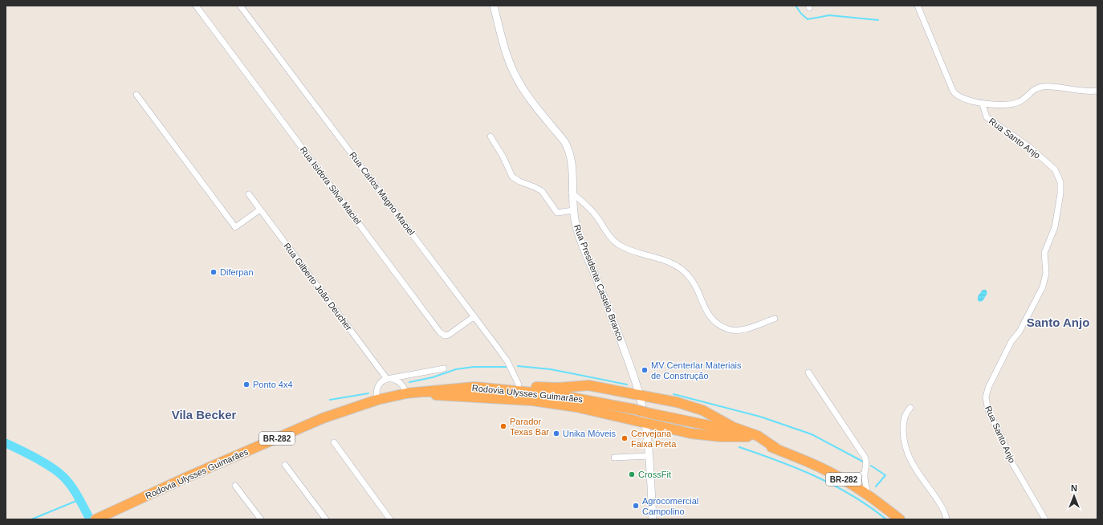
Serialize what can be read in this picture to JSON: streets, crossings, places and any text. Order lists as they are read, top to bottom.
{
  "streets": {
    "highway": ["Rodovia Ulysses Guimarães", "BR-282"],
    "street": [
      "Rua Santo Anjo",
      "Rua Isidora Silva Maciel",
      "Rua Carlos Magno Maciel",
      "Rua Presidente Castelo Branco",
      "Rua Gilberto João Deucher"
    ]
  },
  "crossings": [
    ["Rua Isidora Silva Maciel", "Rua Carlos Magno Maciel"]
  ],
  "districts": ["Santo Anjo", "Vila Becker"],
  "places": [
    "Diferpan",
    "MV Centerlar Materiais de Construção",
    "Ponto 4x4",
    "Parador Texas Bar",
    "Unika Móveis",
    "Cervejaria Faixa Preta",
    "CrossFit",
    "Agrocomercial Campolino"
  ],
  "north": "top"
}
